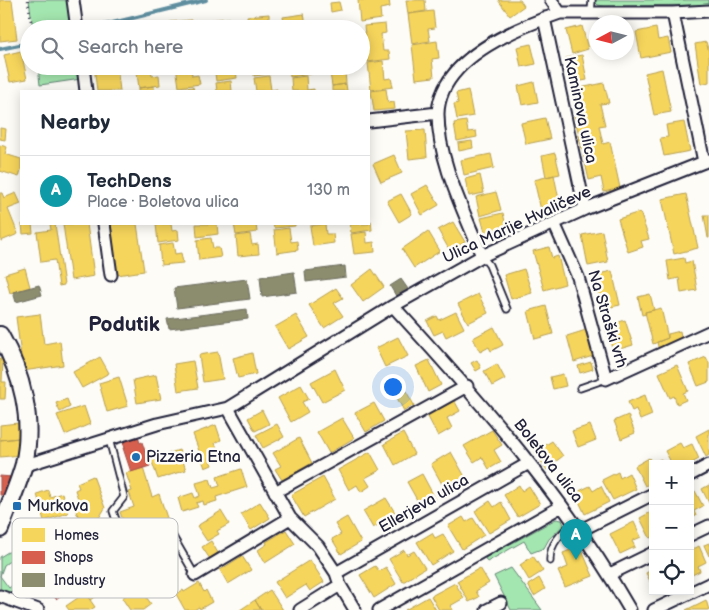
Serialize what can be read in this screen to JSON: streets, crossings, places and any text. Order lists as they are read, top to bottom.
{
  "streets": {
    "street": [
      "Kaminova ulica",
      "Ulica Marije Hvaličeve",
      "Na Straški vrh",
      "Boletova ulica",
      "Ellerjeva ulica"
    ]
  },
  "crossings": [
    ["Kaminova ulica", "Ulica Marije Hvaličeve"],
    ["Ulica Marije Hvaličeve", "Na Straški vrh"],
    ["Ulica Marije Hvaličeve", "Boletova ulica"],
    ["Boletova ulica", "Ellerjeva ulica"]
  ],
  "districts": ["Podutik"],
  "places": {
    "other": ["Pizzeria Etna"],
    "transit": ["Murkova"]
  },
  "legend": ["Homes", "Shops", "Industry"],
  "north": "left",
  "page": {
    "search": "Search here",
    "heading": "Nearby",
    "list": [
      {
        "mark": "A",
        "name": "TechDens",
        "note": "Place · Boletova ulica",
        "value": "130 m"
      }
    ],
    "map_buttons": ["+", "−"],
    "pins": "A"
  }
}
